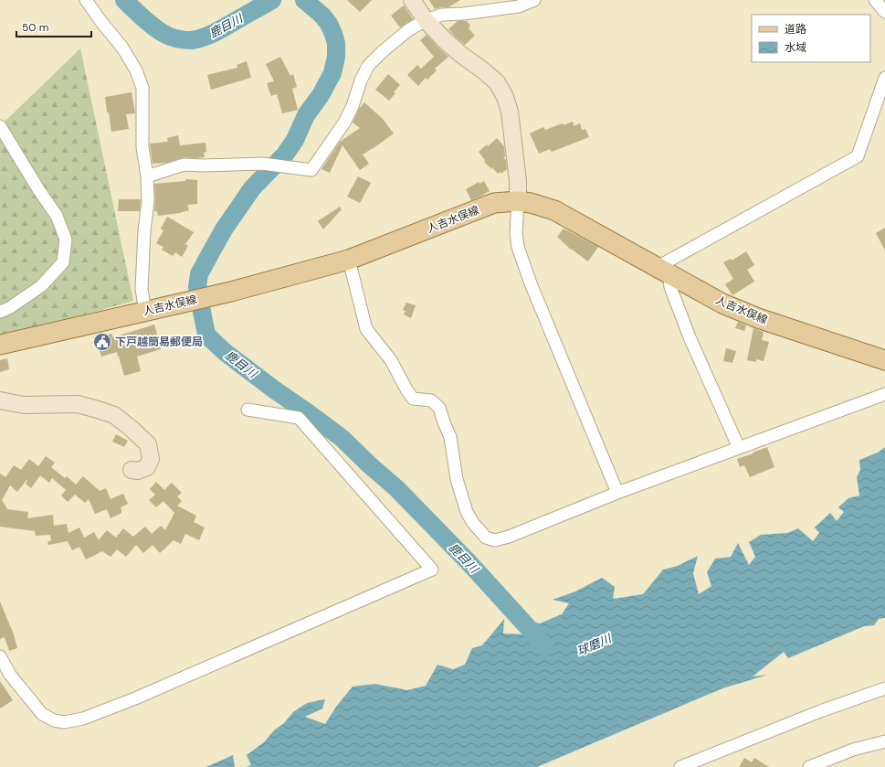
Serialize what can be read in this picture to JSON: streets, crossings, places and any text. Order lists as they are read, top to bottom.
{
  "streets": {
    "main road": ["人吉水俣線"]
  },
  "water": ["鹿目川", "球磨川"],
  "places": {
    "public building": ["下戸越簡易郵便局"]
  },
  "legend": ["道路", "水域"],
  "scale_bar": "50 m"
}
